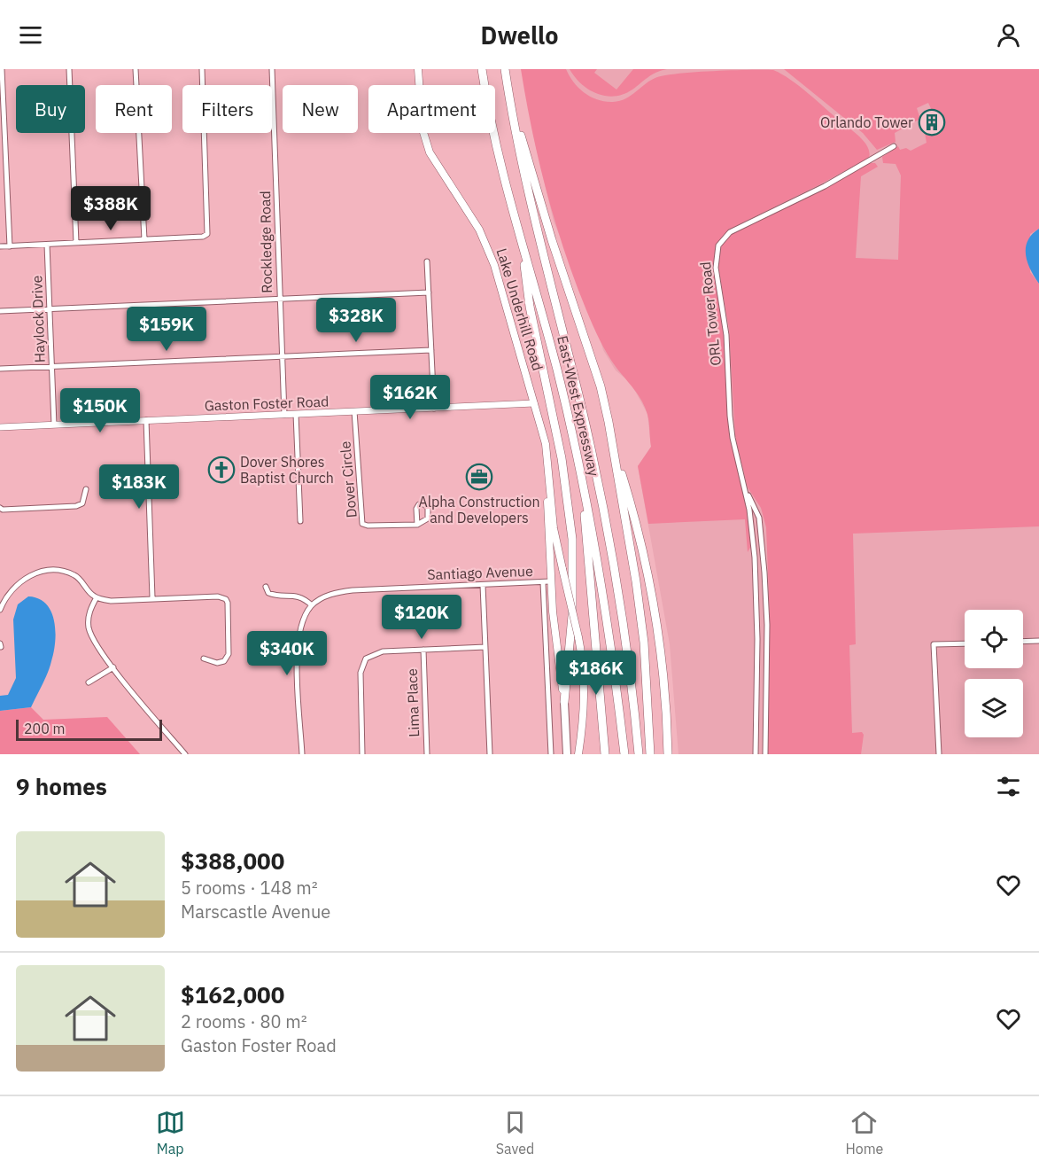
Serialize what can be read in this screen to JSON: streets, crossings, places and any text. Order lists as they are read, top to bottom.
{
  "streets": {
    "highway": ["East-West Expressway"],
    "main road": ["Lake Underhill Road"],
    "street": [
      "Rockledge Road",
      "ORL Tower Road",
      "Haylock Drive",
      "Gaston Foster Road",
      "Dover Circle",
      "Santiago Avenue",
      "Lima Place"
    ]
  },
  "crossings": [
    ["Rockledge Road", "Gaston Foster Road"],
    ["Lake Underhill Road", "Gaston Foster Road"],
    ["Lake Underhill Road", "Santiago Avenue"],
    ["Haylock Drive", "Gaston Foster Road"],
    ["Gaston Foster Road", "Dover Circle"]
  ],
  "places": {
    "building": ["Orlando Tower"],
    "church": ["Dover Shores Baptist Church"],
    "office": ["Alpha Construction and Developers"]
  },
  "scale_bar": "200 m",
  "page": {
    "header": "Dwello",
    "chip": [
      "Buy",
      "Rent",
      "Filters",
      "New",
      "Apartment"
    ],
    "price": [
      "$388K",
      "$328K",
      "$159K",
      "$162K",
      "$150K",
      "$183K",
      "$120K",
      "$340K",
      "$186K"
    ],
    "scale": "200 m",
    "heading": "9 homes",
    "list": [
      {
        "name": "$388,000",
        "note": "5 rooms · 148 m² · Marscastle Avenue"
      },
      {
        "name": "$162,000",
        "note": "2 rooms · 80 m² · Gaston Foster Road"
      }
    ],
    "tabs": ["Map", "Saved", "Home"]
  }
}
